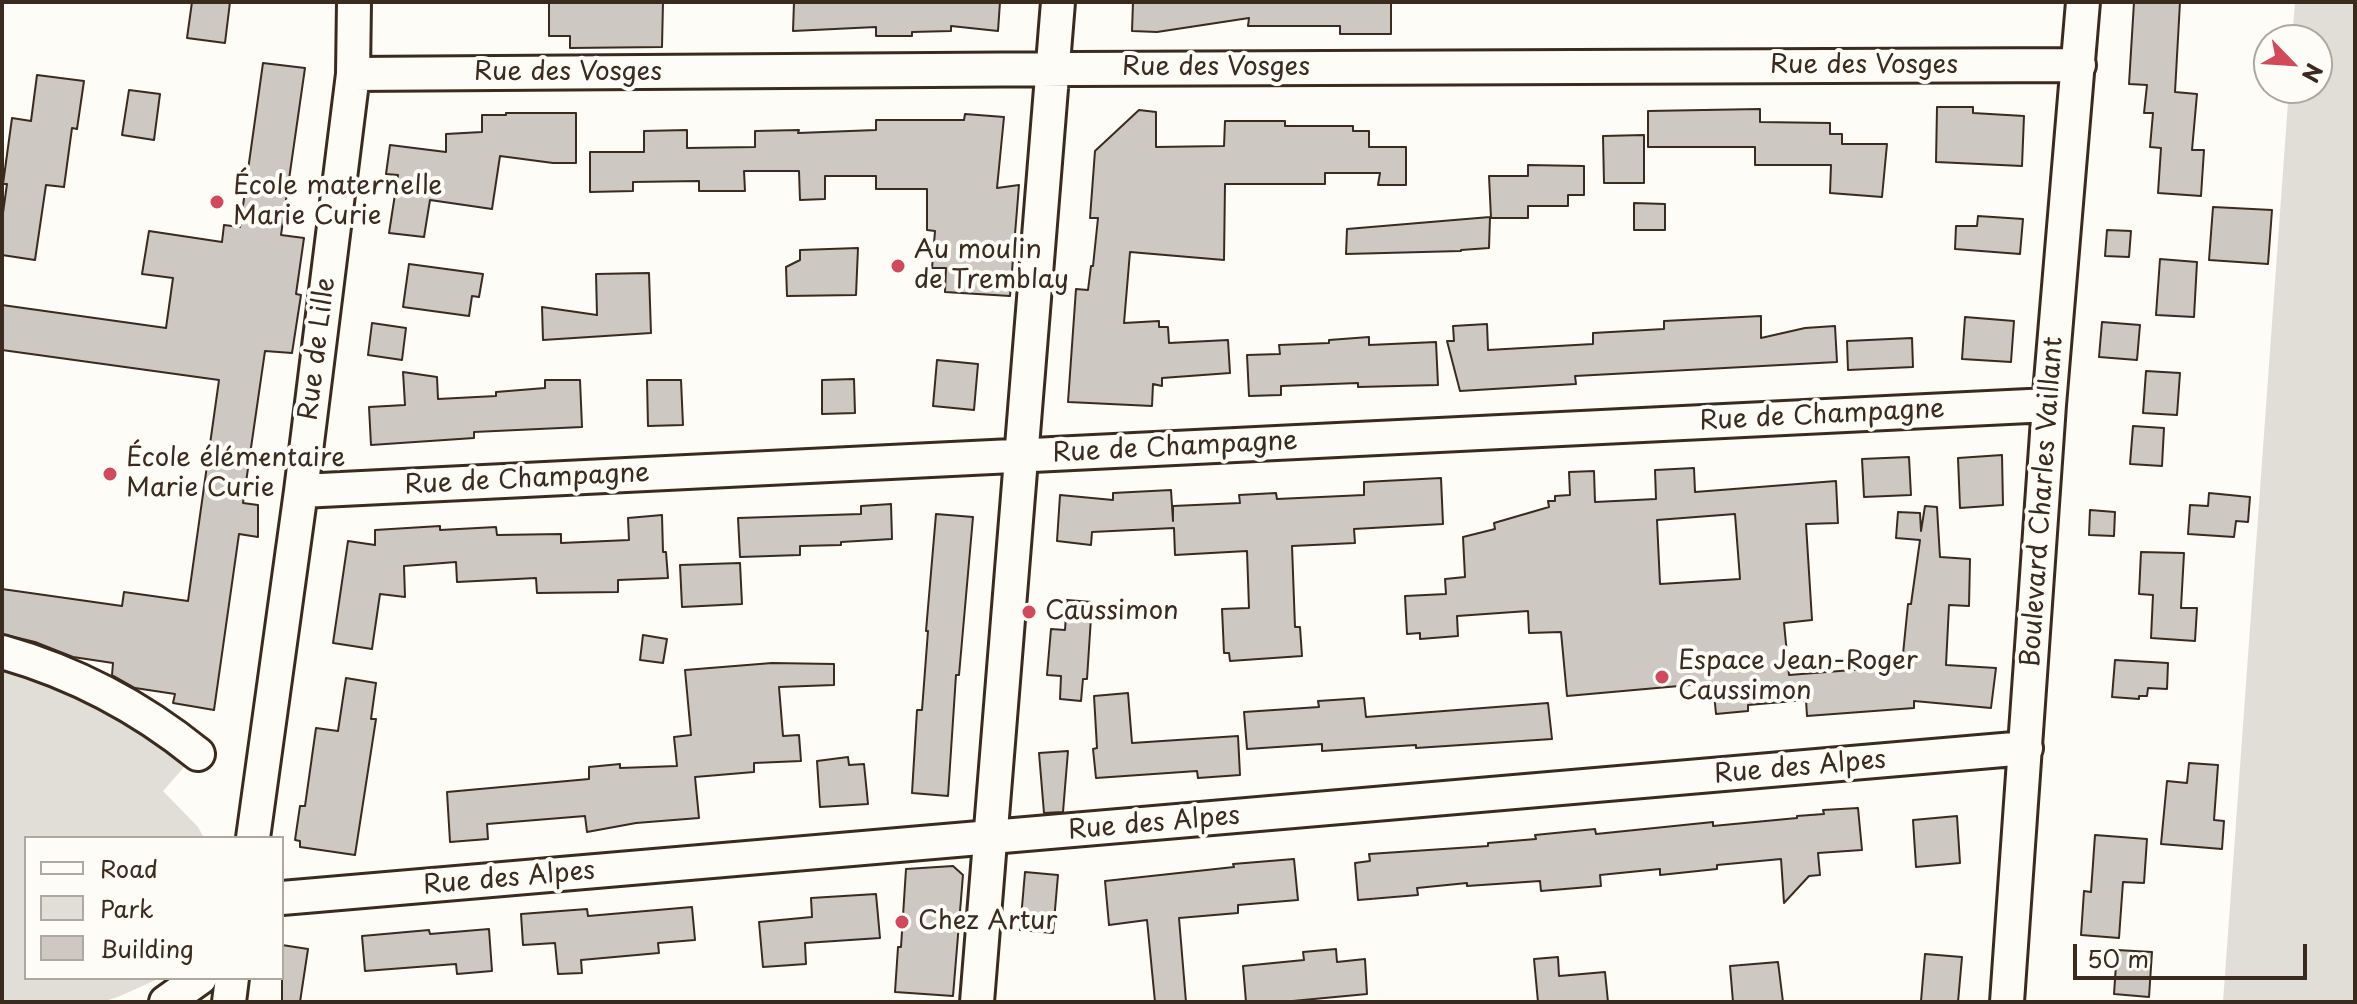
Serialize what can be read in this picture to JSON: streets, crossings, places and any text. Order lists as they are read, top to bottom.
{
  "streets": {
    "street": [
      "Rue des Vosges",
      "Rue de Lille",
      "Rue de Champagne",
      "Boulevard Charles Vaillant",
      "Rue des Alpes"
    ]
  },
  "crossings": [
    ["Rue des Vosges", "Rue de Lille"],
    ["Rue des Vosges", "Boulevard Charles Vaillant"],
    ["Rue de Lille", "Rue de Champagne"],
    ["Rue de Champagne", "Boulevard Charles Vaillant"],
    ["Boulevard Charles Vaillant", "Rue des Alpes"]
  ],
  "places": [
    "École maternelle Marie Curie",
    "Au moulin de Tremblay",
    "École élémentaire Marie Curie",
    "Caussimon",
    "Espace Jean-Roger Caussimon",
    "Chez Artur"
  ],
  "legend": ["Road", "Park", "Building"],
  "scale_bar": "50 m",
  "north": "bottom right"
}
